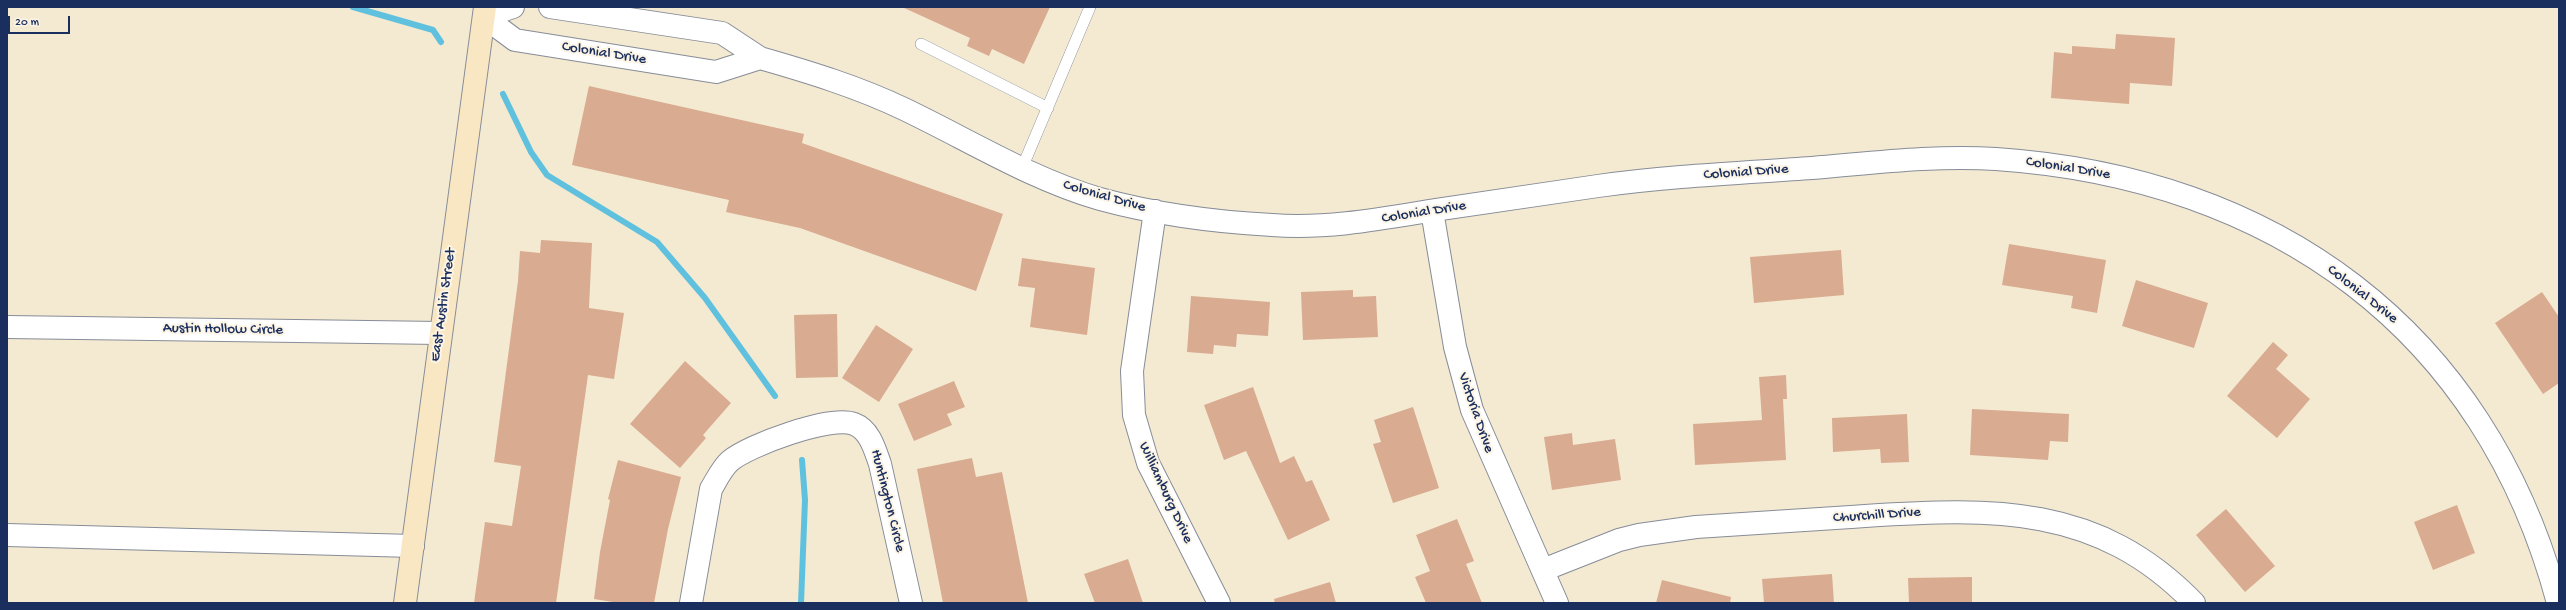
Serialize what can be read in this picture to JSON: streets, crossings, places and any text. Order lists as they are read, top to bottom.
{
  "streets": {
    "main road": ["East Austin Street"],
    "street": [
      "Colonial Drive",
      "Austin Hollow Circle",
      "Victoria Drive",
      "Williamburg Drive",
      "Huntington Circle",
      "Churchill Drive"
    ]
  },
  "crossings": [
    ["Colonial Drive", "East Austin Street"],
    ["Colonial Drive", "Victoria Drive"],
    ["Colonial Drive", "Williamburg Drive"],
    ["East Austin Street", "Austin Hollow Circle"],
    ["Victoria Drive", "Churchill Drive"]
  ],
  "scale_bar": "20 m"
}
